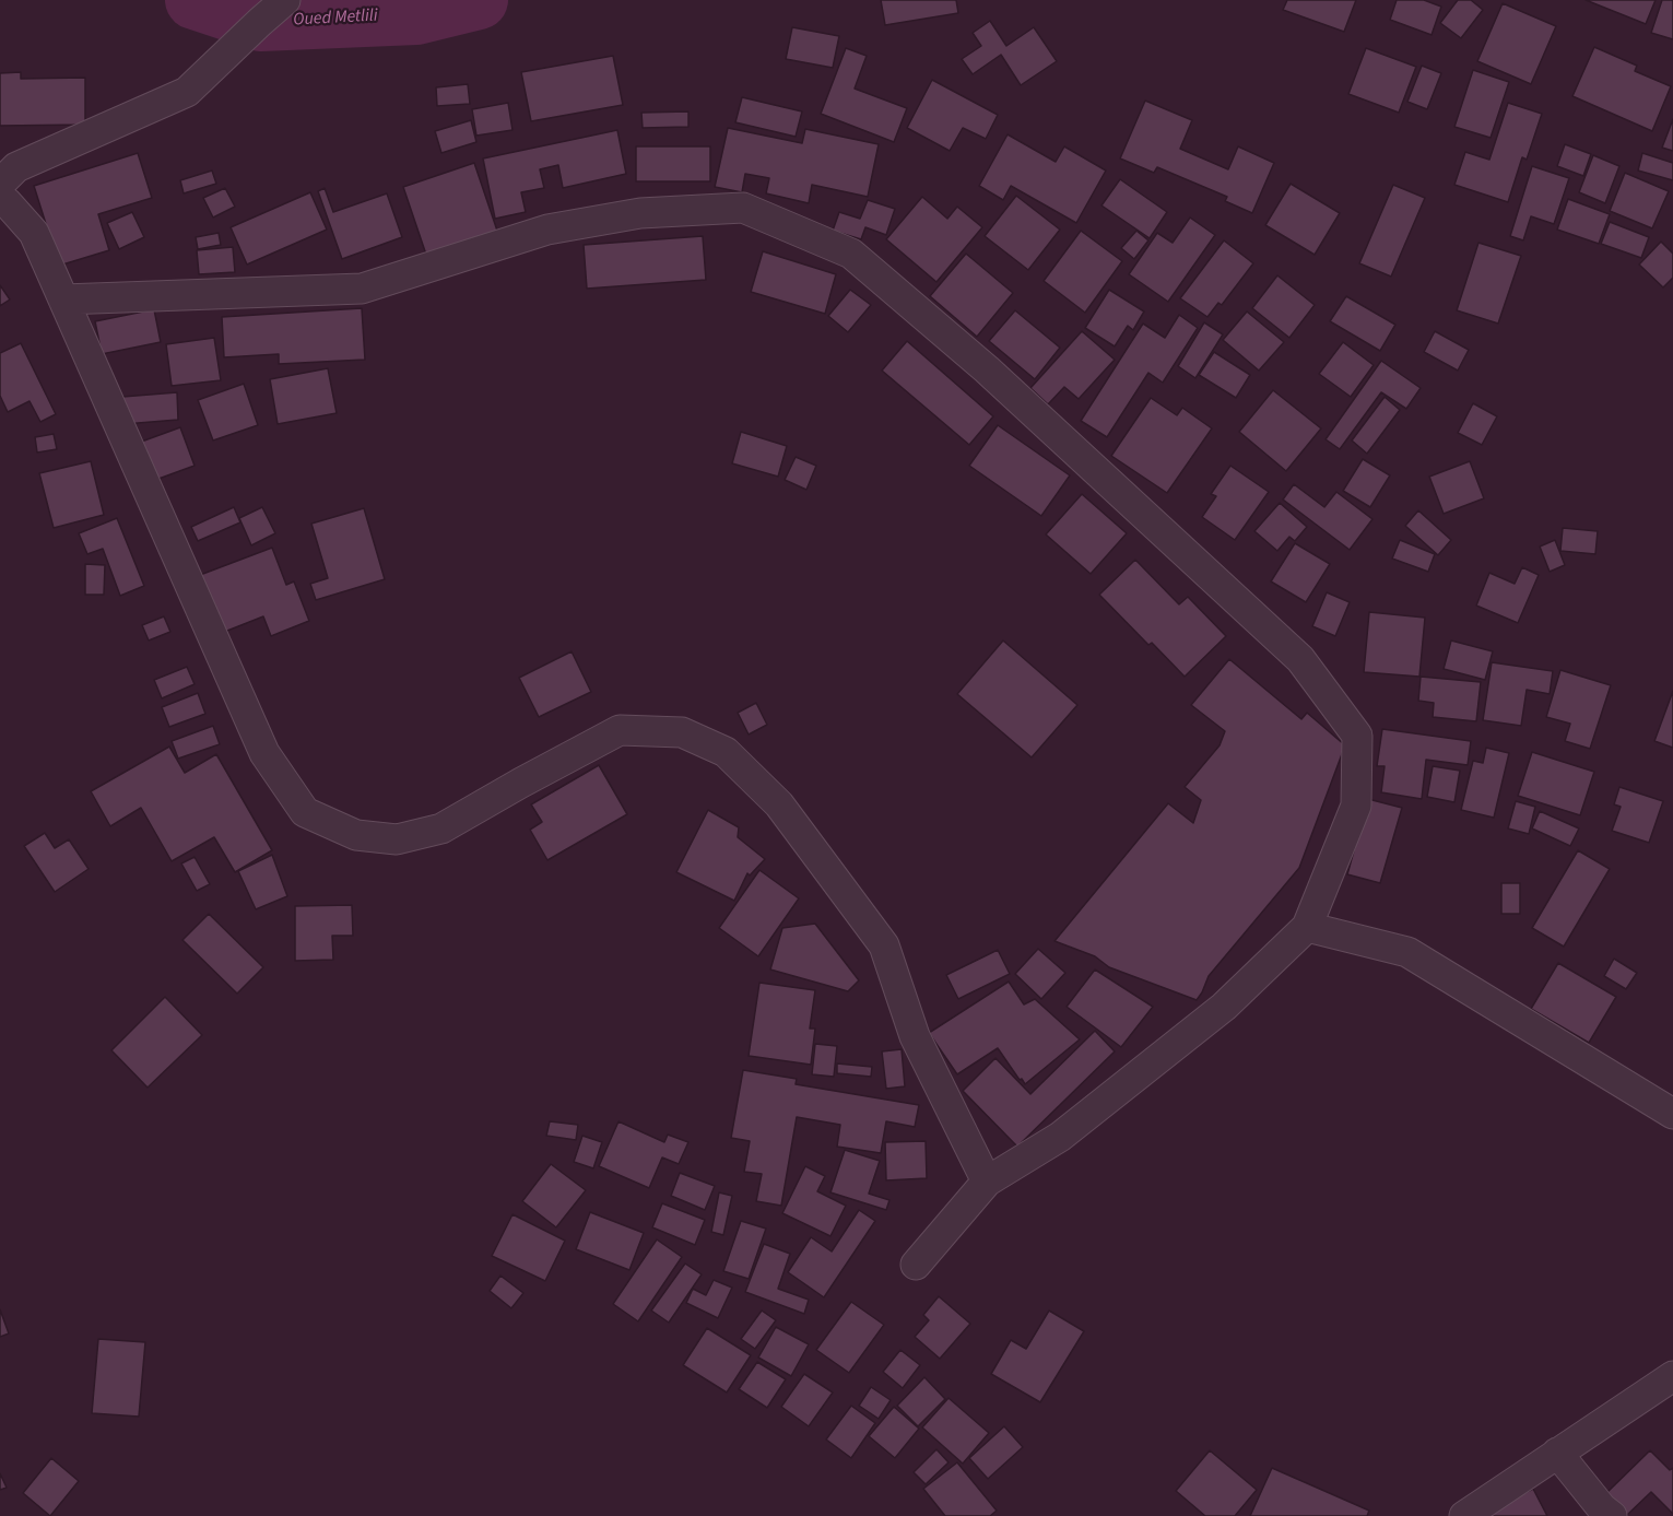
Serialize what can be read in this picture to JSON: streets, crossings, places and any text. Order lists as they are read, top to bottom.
{
  "water": ["Oued Metlili"]
}
